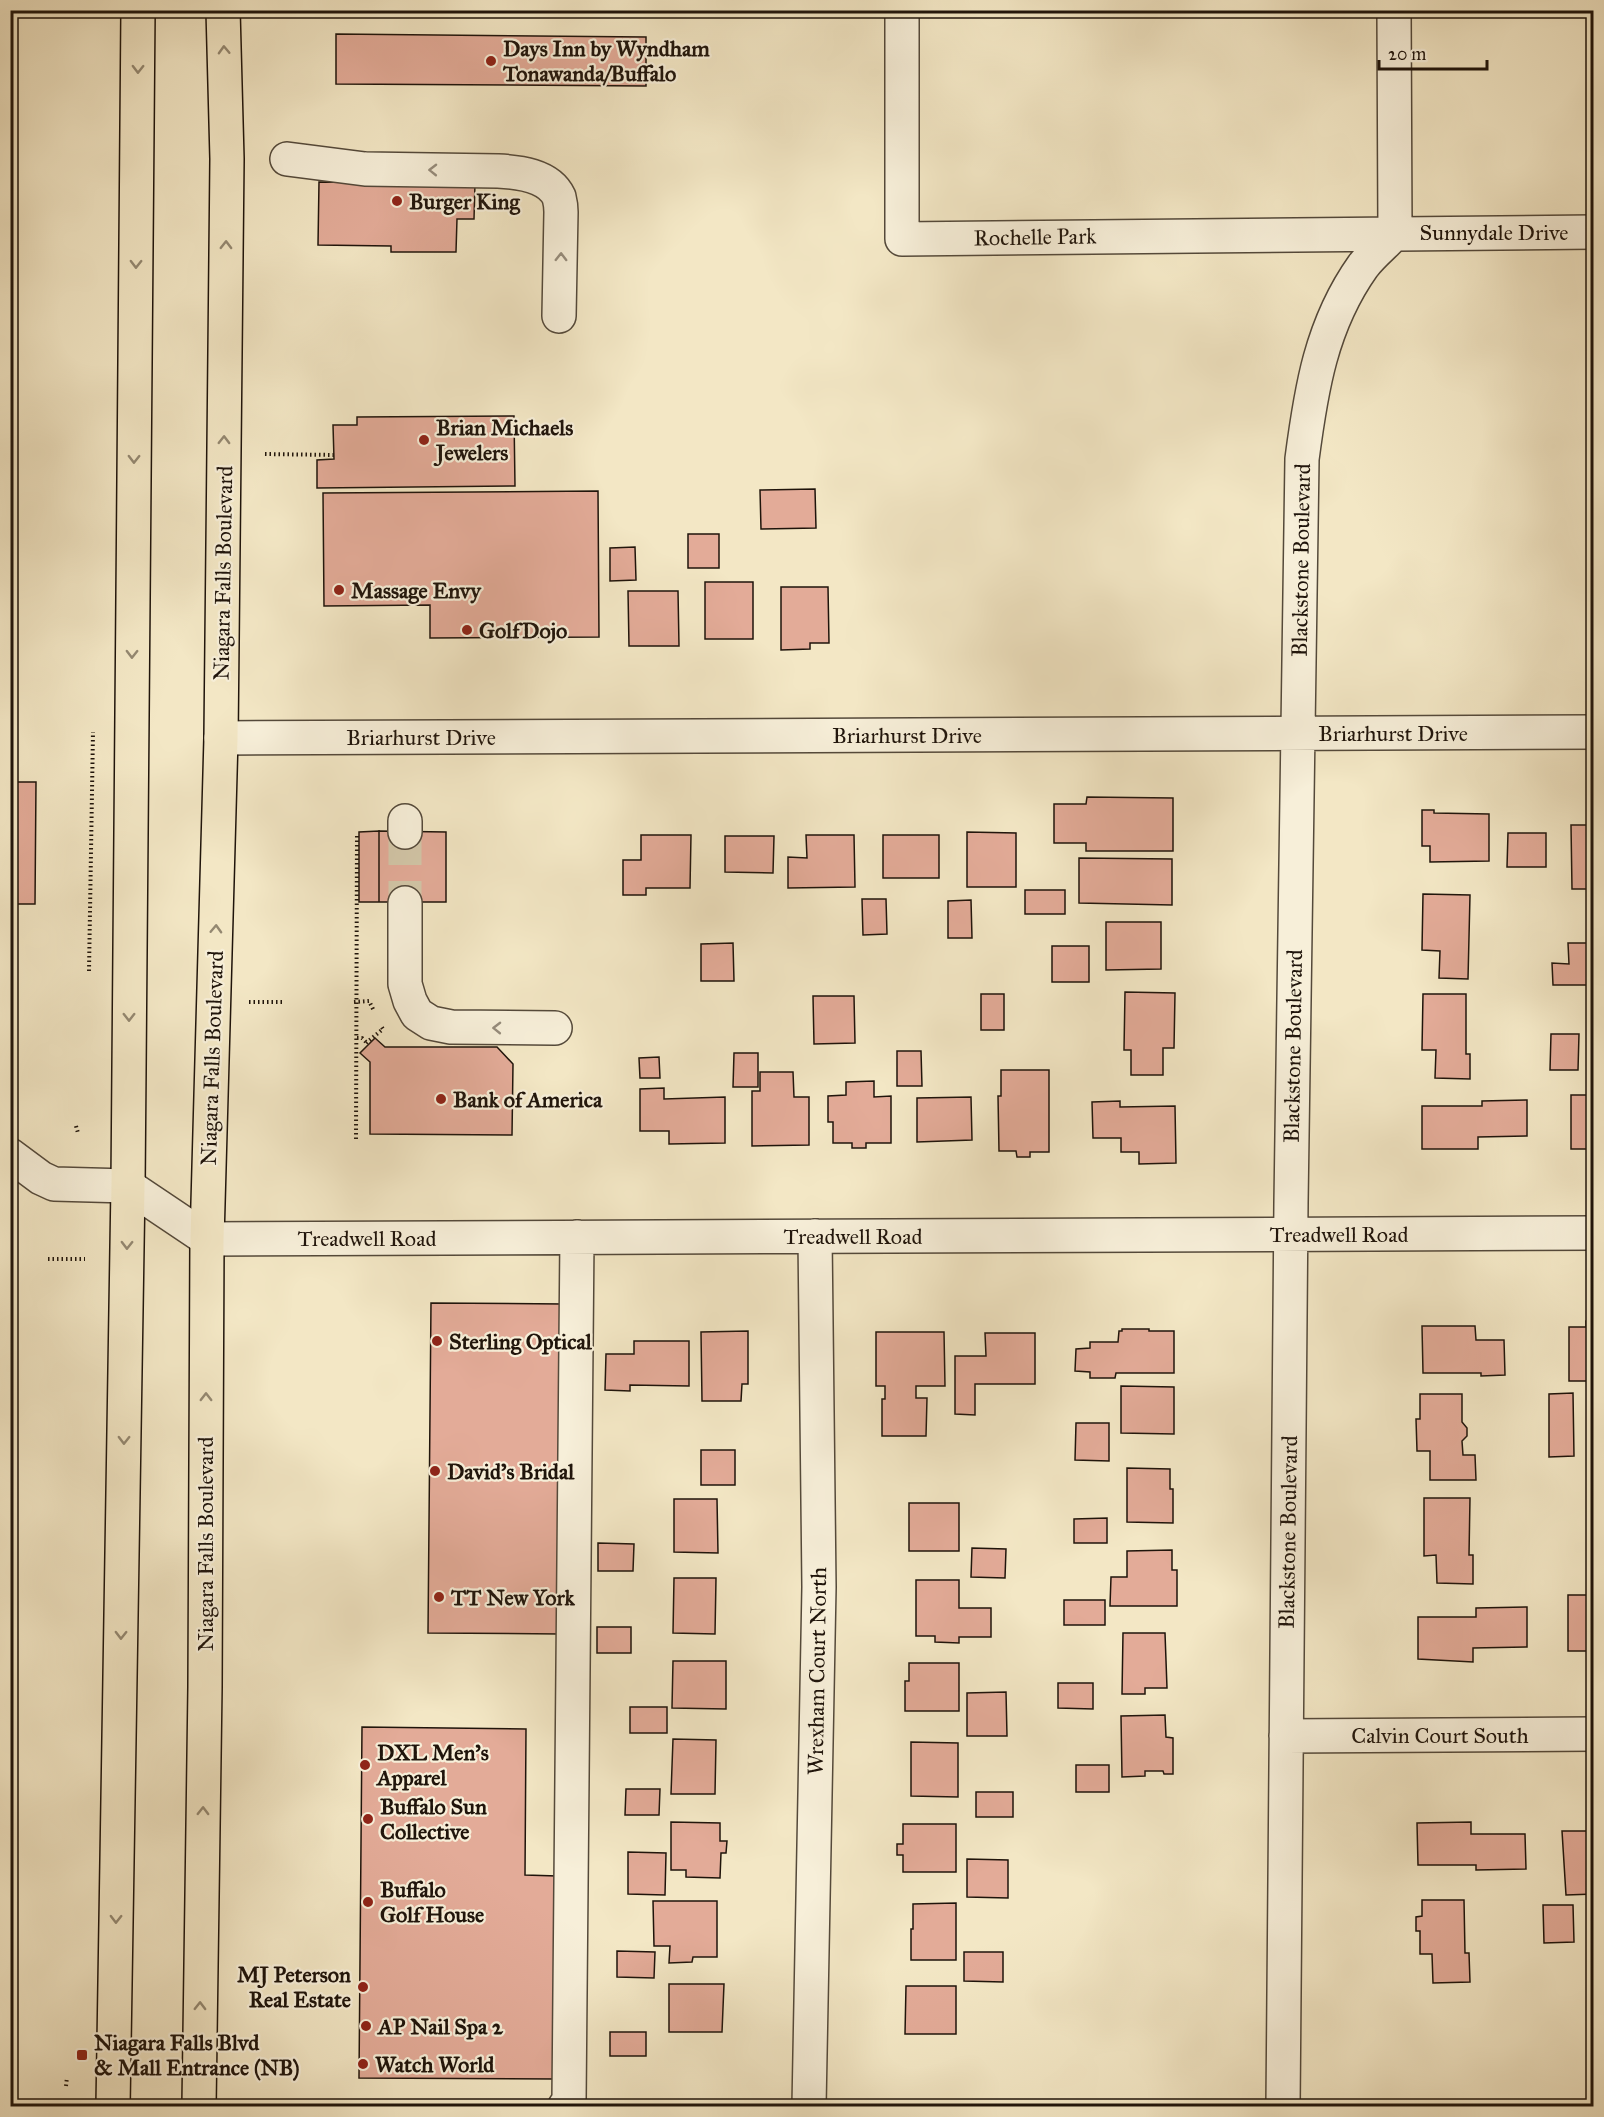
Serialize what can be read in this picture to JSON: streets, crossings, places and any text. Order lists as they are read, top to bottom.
{
  "streets": {
    "main road": ["Niagara Falls Boulevard"],
    "street": [
      "Sunnydale Drive",
      "Rochelle Park",
      "Blackstone Boulevard",
      "Briarhurst Drive",
      "Treadwell Road",
      "Wrexham Court North",
      "Calvin Court South"
    ]
  },
  "crossings": [
    ["Sunnydale Drive", "Rochelle Park"],
    ["Sunnydale Drive", "Blackstone Boulevard"],
    ["Rochelle Park", "Blackstone Boulevard"],
    ["Blackstone Boulevard", "Briarhurst Drive"],
    ["Blackstone Boulevard", "Treadwell Road"],
    ["Blackstone Boulevard", "Calvin Court South"],
    ["Niagara Falls Boulevard", "Briarhurst Drive"],
    ["Niagara Falls Boulevard", "Treadwell Road"],
    ["Treadwell Road", "Wrexham Court North"]
  ],
  "places": {
    "other": [
      "Days Inn by Wyndham Tonawanda/Buffalo",
      "Burger King",
      "Brian Michaels Jewelers",
      "Massage Envy",
      "GolfDojo",
      "Bank of America",
      "Sterling Optical",
      "David's Bridal",
      "TT New York",
      "DXL Men's Apparel",
      "Buffalo Sun Collective",
      "Buffalo Golf House",
      "MJ Peterson Real Estate",
      "AP Nail Spa 2",
      "Watch World"
    ],
    "transit": ["Niagara Falls Blvd & Mall Entrance (NB)"]
  },
  "scale_bar": "20 m"
}
